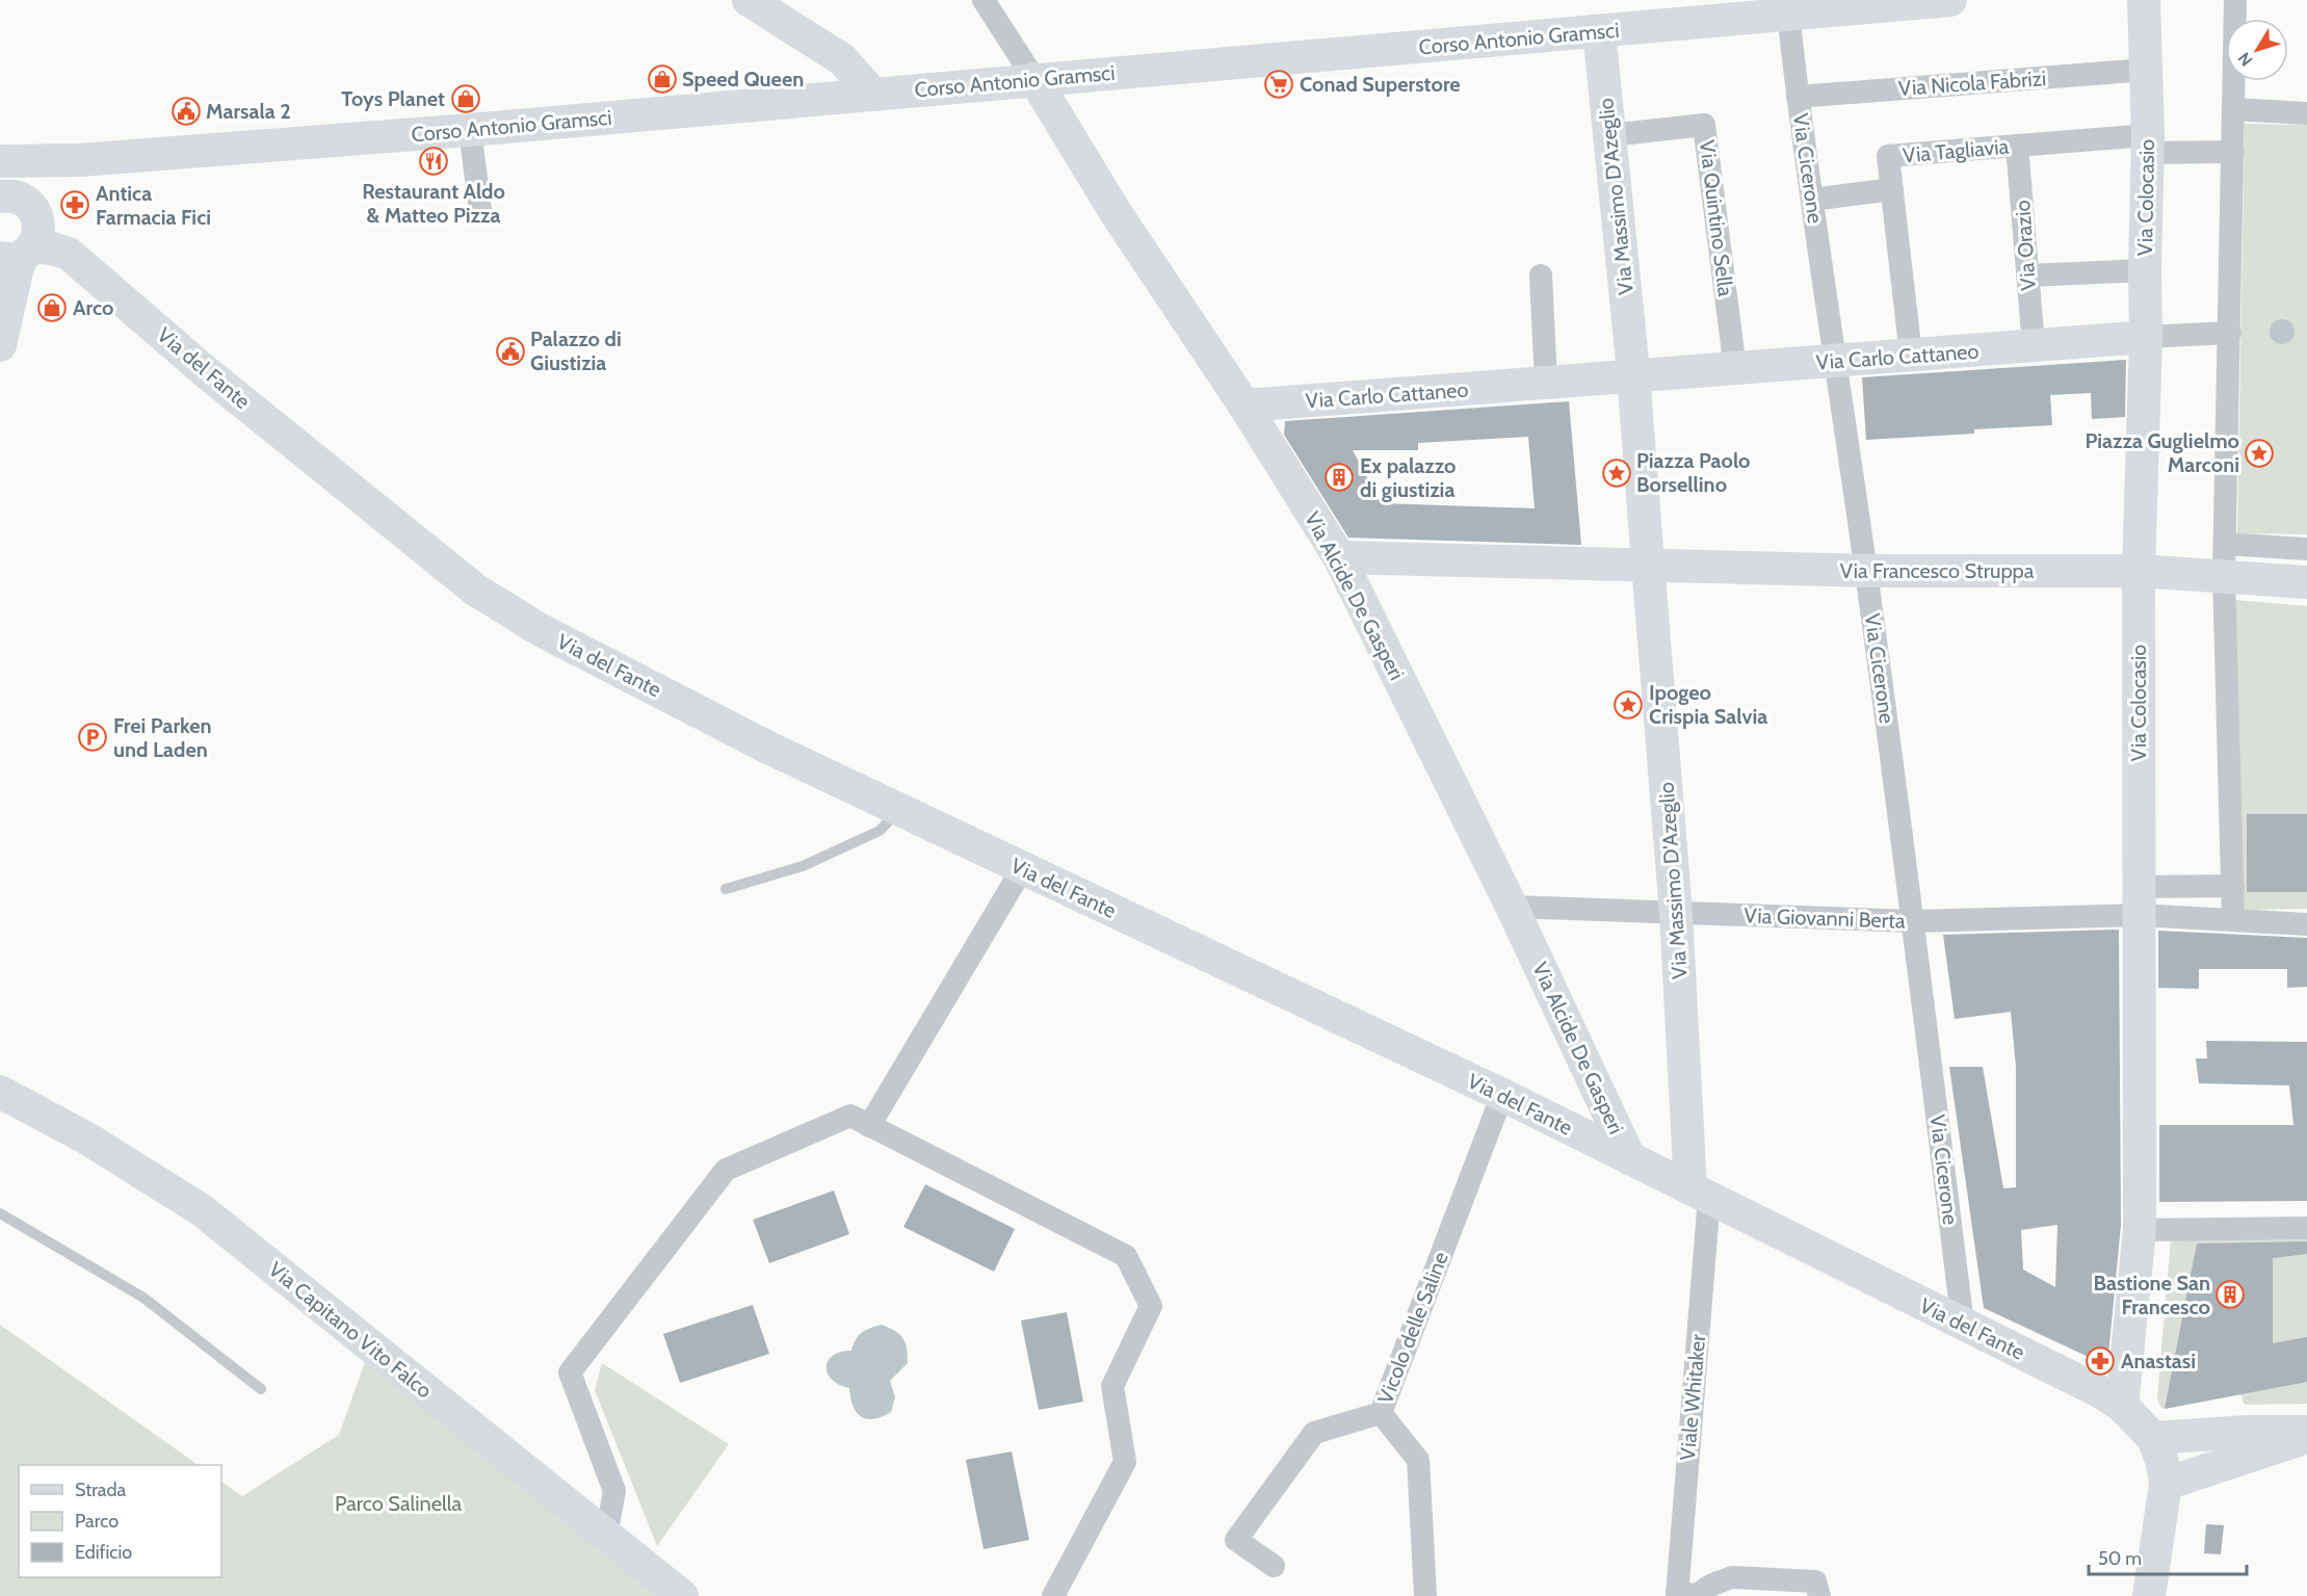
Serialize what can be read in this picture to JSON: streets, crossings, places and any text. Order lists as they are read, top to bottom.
{
  "streets": {
    "street": [
      "Corso Antonio Gramsci",
      "Via Nicola Fabrizi",
      "Via Tagliavia",
      "Via Cicerone",
      "Via Massimo D'Azeglio",
      "Via Colocasio",
      "Via Quintino Sella",
      "Via Orazio",
      "Via Carlo Cattaneo",
      "Via del Fante",
      "Via Francesco Struppa",
      "Via Alcide De Gasperi",
      "Via Giovanni Berta",
      "Vicolo delle Saline",
      "Via Capitano Vito Falco",
      "Viale Whitaker"
    ]
  },
  "crossings": [
    ["Corso Antonio Gramsci", "Via Cicerone"],
    ["Corso Antonio Gramsci", "Via Massimo D'Azeglio"],
    ["Corso Antonio Gramsci", "Via Alcide De Gasperi"],
    ["Via Nicola Fabrizi", "Via Cicerone"],
    ["Via Nicola Fabrizi", "Via Colocasio"],
    ["Via Tagliavia", "Via Colocasio"],
    ["Via Tagliavia", "Via Orazio"],
    ["Via Tagliavia", "Via Carlo Cattaneo"],
    ["Via Cicerone", "Via Carlo Cattaneo"],
    ["Via Cicerone", "Via del Fante"],
    ["Via Cicerone", "Via Francesco Struppa"],
    ["Via Cicerone", "Via Giovanni Berta"],
    ["Via Massimo D'Azeglio", "Via Quintino Sella"],
    ["Via Massimo D'Azeglio", "Via Carlo Cattaneo"],
    ["Via Massimo D'Azeglio", "Via del Fante"],
    ["Via Massimo D'Azeglio", "Via Francesco Struppa"],
    ["Via Massimo D'Azeglio", "Via Giovanni Berta"],
    ["Via Massimo D'Azeglio", "Viale Whitaker"],
    ["Via Colocasio", "Via Carlo Cattaneo"],
    ["Via Colocasio", "Via del Fante"],
    ["Via Colocasio", "Via Francesco Struppa"],
    ["Via Colocasio", "Via Giovanni Berta"],
    ["Via Quintino Sella", "Via Carlo Cattaneo"],
    ["Via Orazio", "Via Carlo Cattaneo"],
    ["Via Carlo Cattaneo", "Via Alcide De Gasperi"],
    ["Via del Fante", "Via Alcide De Gasperi"],
    ["Via del Fante", "Vicolo delle Saline"],
    ["Via del Fante", "Viale Whitaker"],
    ["Via Francesco Struppa", "Via Alcide De Gasperi"],
    ["Via Alcide De Gasperi", "Via Giovanni Berta"]
  ],
  "parks": ["Parco Salinella"],
  "places": {
    "shop": ["Speed Queen", "Toys Planet", "Arco"],
    "supermarket": ["Conad Superstore"],
    "public building": ["Marsala 2", "Palazzo di Giustizia"],
    "restaurant": ["Restaurant Aldo & Matteo Pizza"],
    "pharmacy": ["Antica Farmacia Fici", "Anastasi"],
    "place": ["Piazza Guglielmo Marconi", "Piazza Paolo Borsellino", "Ipogeo Crispia Salvia"],
    "building": ["Ex palazzo di giustizia", "Bastione San Francesco"],
    "parking": ["Frei Parken und Laden"]
  },
  "legend": ["Strada", "Parco", "Edificio"],
  "scale_bar": "50 m",
  "north": "bottom left"
}
